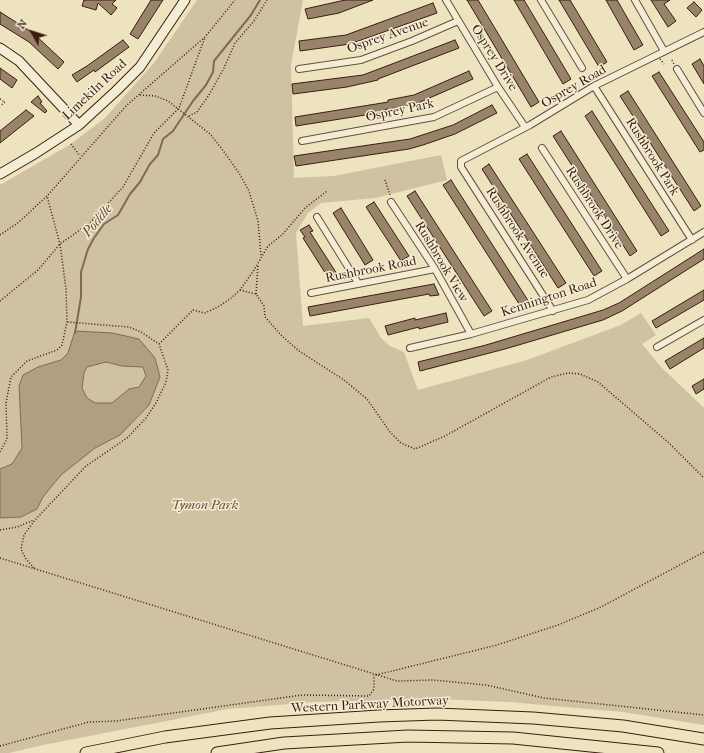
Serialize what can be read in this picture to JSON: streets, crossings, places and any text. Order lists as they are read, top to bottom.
{
  "streets": {
    "highway": ["Western Parkway Motorway"],
    "street": [
      "Osprey Avenue",
      "Osprey Drive",
      "Osprey Road",
      "Limekiln Road",
      "Osprey Park",
      "Rushbrook Park",
      "Rushbrook Drive",
      "Rushbrook Avenue",
      "Rushbrook View",
      "Rushbrook Road",
      "Kennington Road"
    ]
  },
  "crossings": [
    ["Osprey Avenue", "Osprey Drive"],
    ["Osprey Drive", "Osprey Road"],
    ["Osprey Drive", "Osprey Park"],
    ["Osprey Road", "Rushbrook Park"],
    ["Osprey Road", "Rushbrook Avenue"],
    ["Rushbrook Park", "Kennington Road"],
    ["Rushbrook Drive", "Kennington Road"],
    ["Rushbrook Avenue", "Kennington Road"],
    ["Rushbrook View", "Rushbrook Road"],
    ["Rushbrook View", "Kennington Road"]
  ],
  "water": ["Poddle"],
  "parks": ["Tymon Park"],
  "north": "top left"
}
